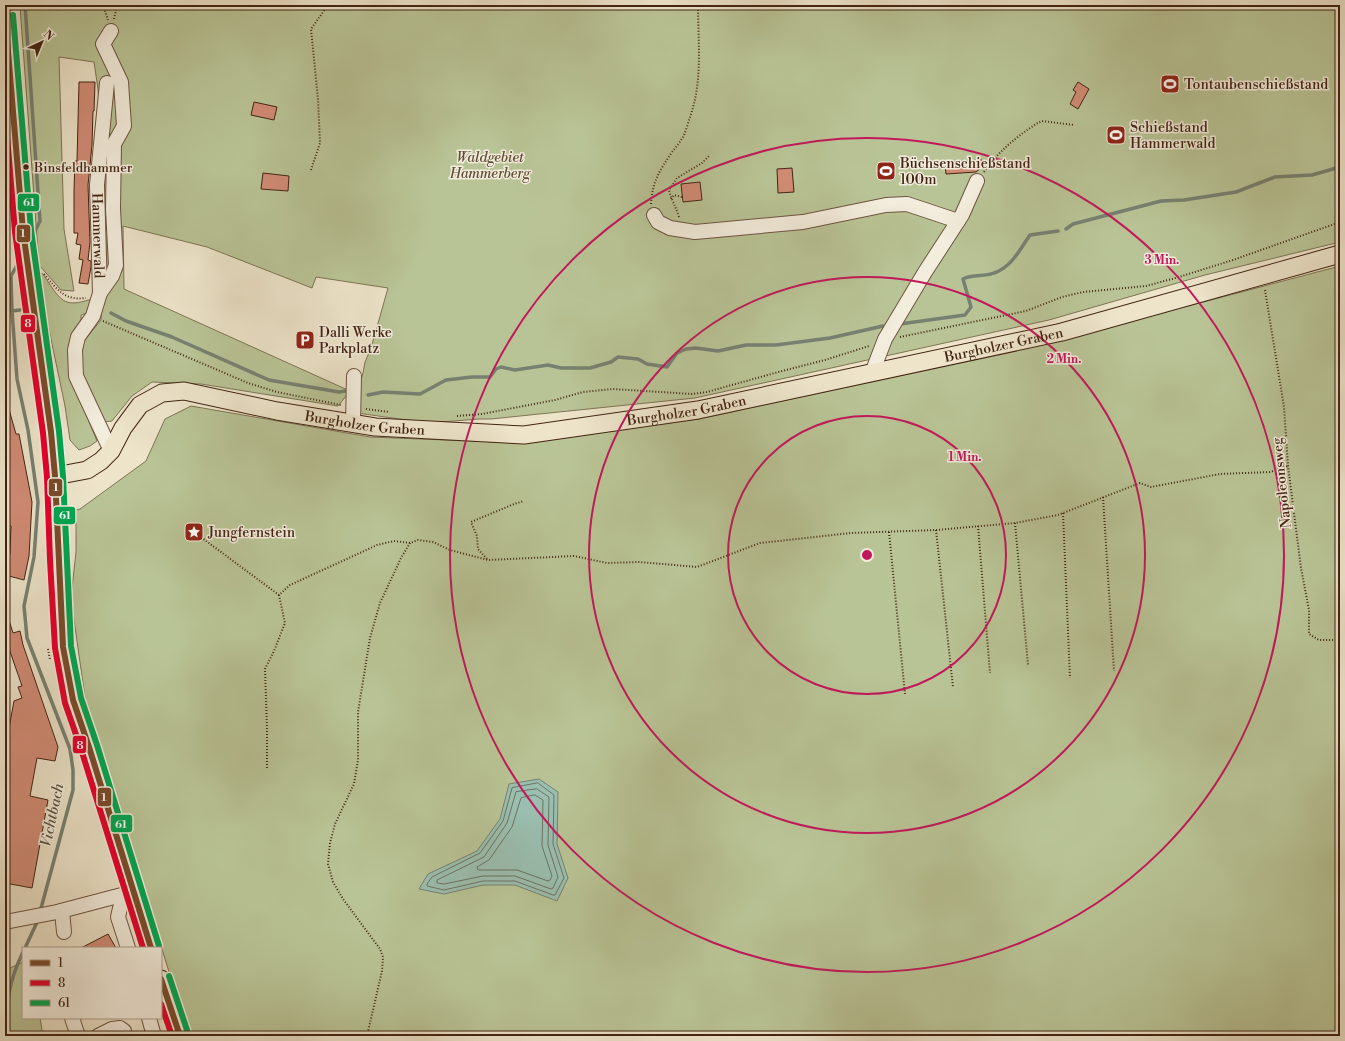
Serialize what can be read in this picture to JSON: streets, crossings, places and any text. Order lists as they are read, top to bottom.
{
  "streets": {
    "main road": ["Burgholzer Graben"],
    "street": ["Hammerwald"],
    "path": ["Napoleonsweg"]
  },
  "crossings": [
    ["Hammerwald", "Burgholzer Graben"]
  ],
  "water": ["Vichtbach"],
  "parks": ["Waldgebiet Hammerberg"],
  "places": {
    "sports": ["Tontaubenschießstand", "Schießstand Hammerwald", "Büchsenschießstand 100m"],
    "other": ["Binsfeldhammer"],
    "parking": ["Dalli Werke Parkplatz"],
    "place": ["Jungfernstein"]
  },
  "lines": ["transit line 61", "transit line 1", "transit line 8"],
  "legend": ["1", "8", "61"],
  "north": "top right",
  "rings": ["3 Min.", "2 Min.", "1 Min."]
}
